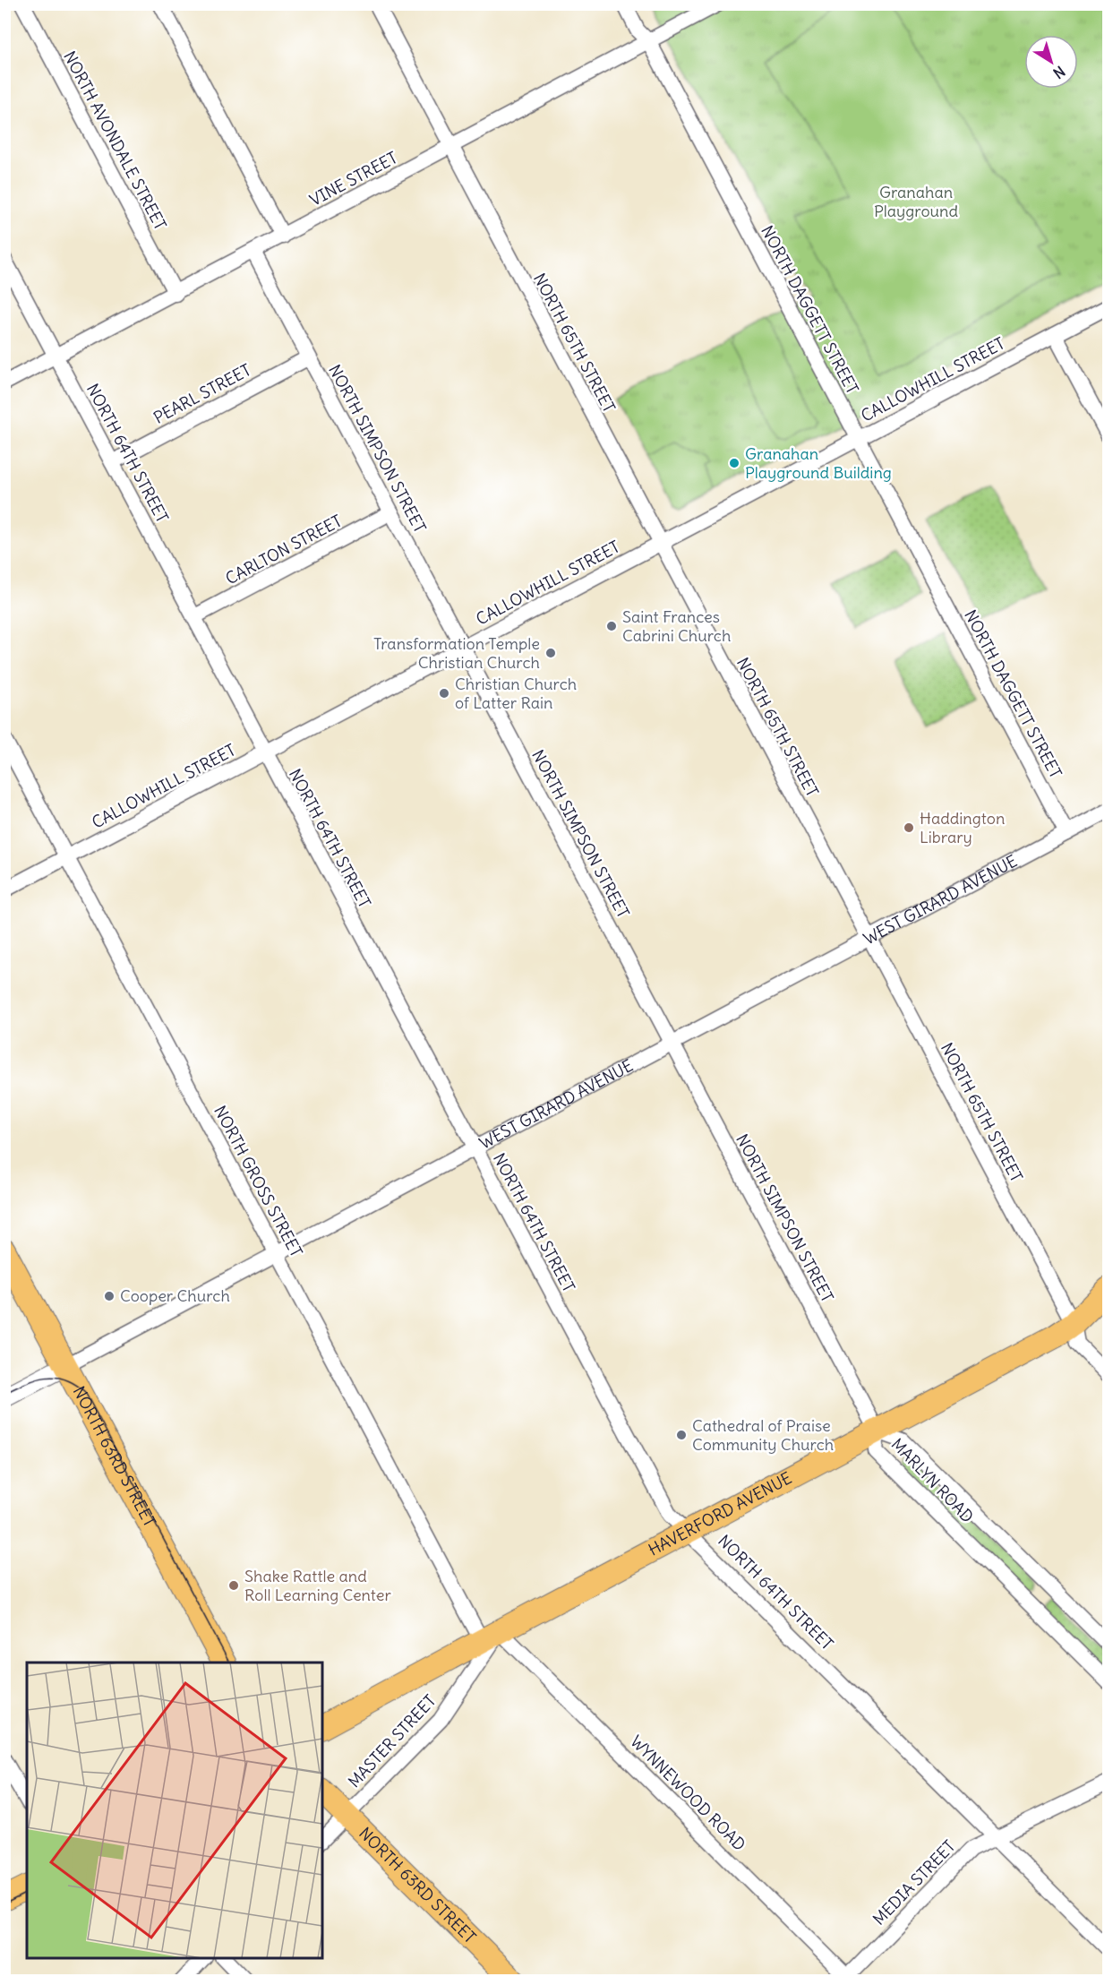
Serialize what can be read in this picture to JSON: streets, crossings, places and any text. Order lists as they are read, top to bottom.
{
  "streets": {
    "main road": ["NORTH 63RD STREET", "HAVERFORD AVENUE"],
    "street": [
      "NORTH AVONDALE STREET",
      "VINE STREET",
      "NORTH DAGGETT STREET",
      "NORTH 65TH STREET",
      "CALLOWHILL STREET",
      "PEARL STREET",
      "NORTH SIMPSON STREET",
      "NORTH 64TH STREET",
      "CARLTON STREET",
      "WEST GIRARD AVENUE",
      "NORTH GROSS STREET",
      "MARLYN ROAD",
      "MASTER STREET",
      "WYNNEWOOD ROAD",
      "MEDIA STREET"
    ]
  },
  "crossings": [
    ["NORTH AVONDALE STREET", "VINE STREET"],
    ["VINE STREET", "NORTH DAGGETT STREET"],
    ["VINE STREET", "NORTH 65TH STREET"],
    ["VINE STREET", "NORTH SIMPSON STREET"],
    ["VINE STREET", "NORTH 64TH STREET"],
    ["NORTH DAGGETT STREET", "CALLOWHILL STREET"],
    ["NORTH DAGGETT STREET", "WEST GIRARD AVENUE"],
    ["NORTH 65TH STREET", "CALLOWHILL STREET"],
    ["NORTH 65TH STREET", "WEST GIRARD AVENUE"],
    ["NORTH 65TH STREET", "HAVERFORD AVENUE"],
    ["CALLOWHILL STREET", "NORTH SIMPSON STREET"],
    ["CALLOWHILL STREET", "NORTH 64TH STREET"],
    ["CALLOWHILL STREET", "NORTH GROSS STREET"],
    ["PEARL STREET", "NORTH SIMPSON STREET"],
    ["PEARL STREET", "NORTH 64TH STREET"],
    ["NORTH SIMPSON STREET", "CARLTON STREET"],
    ["NORTH SIMPSON STREET", "WEST GIRARD AVENUE"],
    ["NORTH SIMPSON STREET", "MARLYN ROAD"],
    ["NORTH SIMPSON STREET", "HAVERFORD AVENUE"],
    ["NORTH 64TH STREET", "CARLTON STREET"],
    ["NORTH 64TH STREET", "WEST GIRARD AVENUE"],
    ["NORTH 64TH STREET", "HAVERFORD AVENUE"],
    ["NORTH 64TH STREET", "MEDIA STREET"],
    ["WEST GIRARD AVENUE", "NORTH GROSS STREET"],
    ["WEST GIRARD AVENUE", "NORTH 63RD STREET"],
    ["NORTH GROSS STREET", "HAVERFORD AVENUE"],
    ["NORTH GROSS STREET", "MASTER STREET"],
    ["NORTH GROSS STREET", "WYNNEWOOD ROAD"],
    ["NORTH 63RD STREET", "MASTER STREET"],
    ["MARLYN ROAD", "HAVERFORD AVENUE"],
    ["HAVERFORD AVENUE", "MASTER STREET"],
    ["HAVERFORD AVENUE", "WYNNEWOOD ROAD"],
    ["MASTER STREET", "WYNNEWOOD ROAD"],
    ["WYNNEWOOD ROAD", "MEDIA STREET"]
  ],
  "parks": ["Granahan Playground"],
  "places": [
    "Granahan Playground Building",
    "Saint Frances Cabrini Church",
    "Transformation Temple Christian Church",
    "Christian Church of Latter Rain",
    "Haddington Library",
    "Cooper Church",
    "Cathedral of Praise Community Church",
    "Shake Rattle and Roll Learning Center"
  ],
  "north": "bottom right"
}
